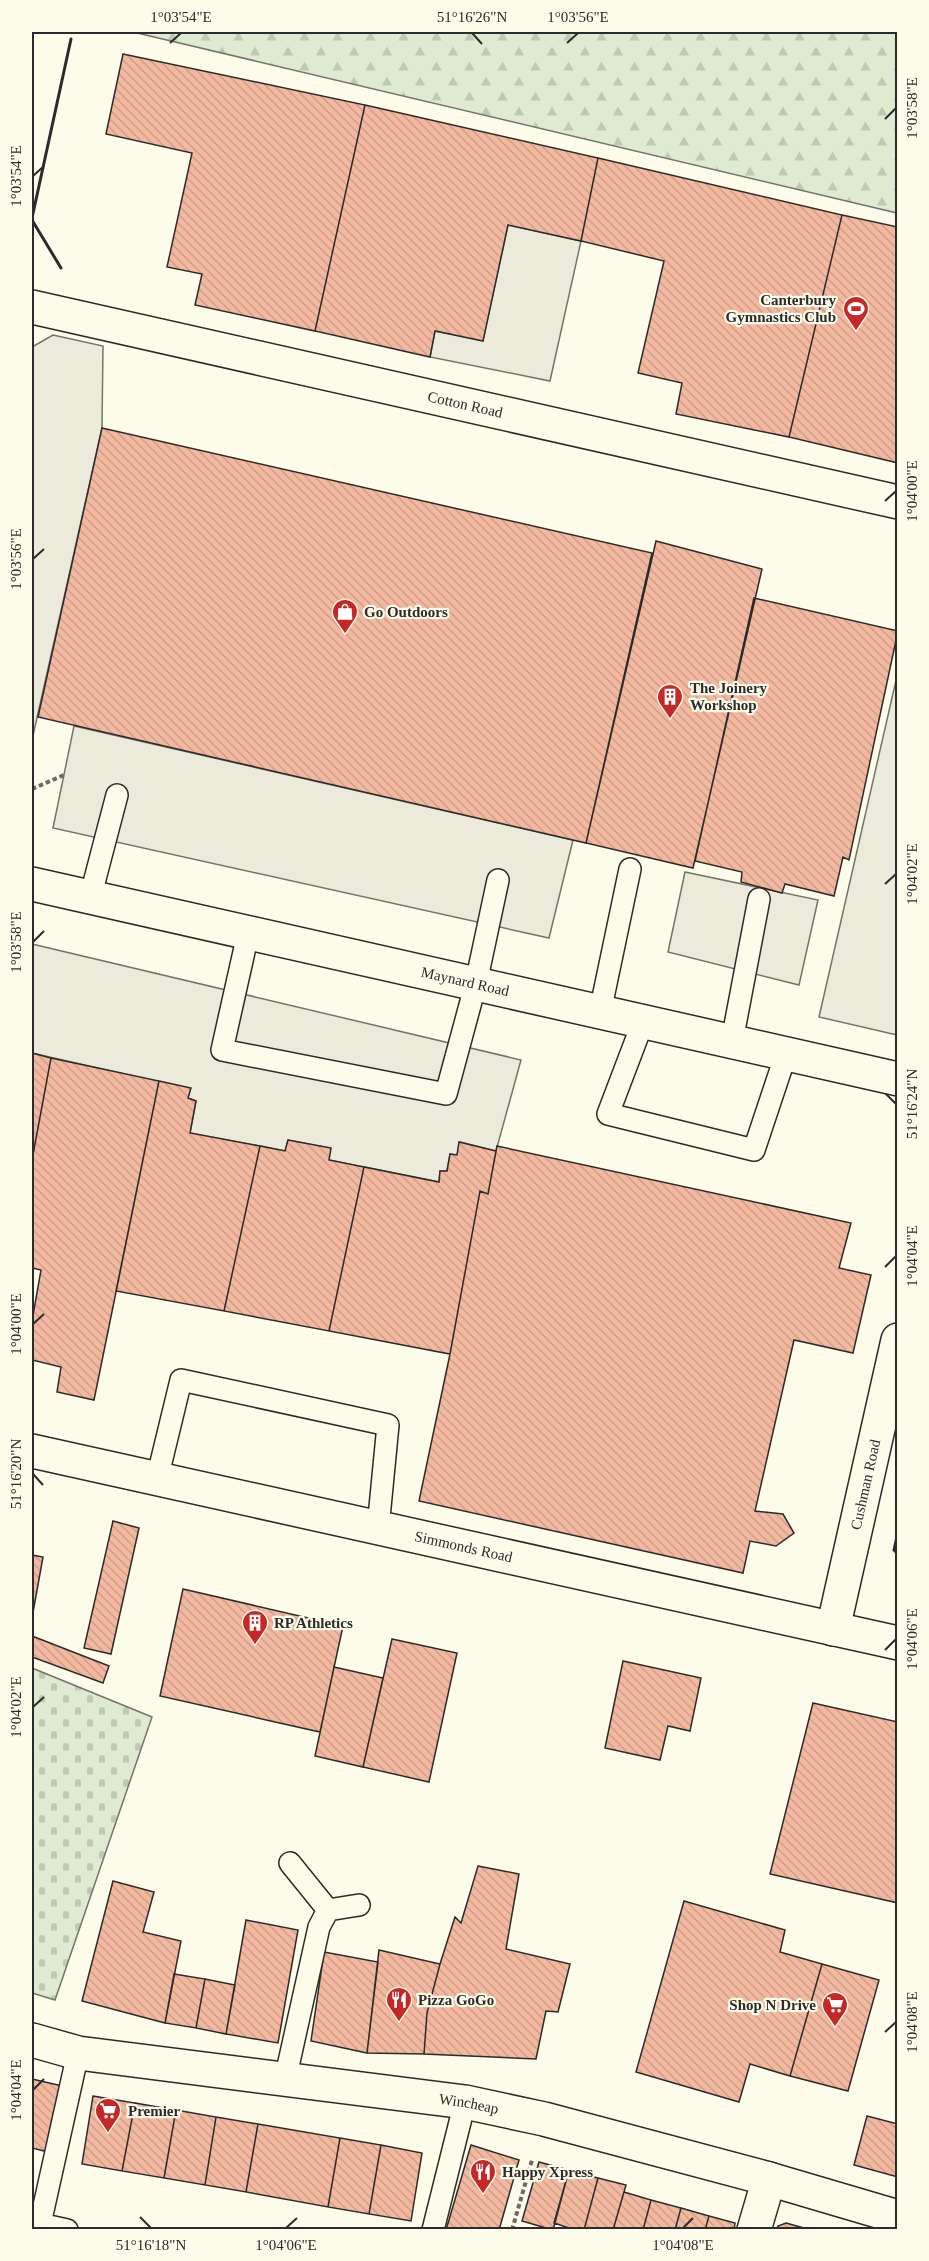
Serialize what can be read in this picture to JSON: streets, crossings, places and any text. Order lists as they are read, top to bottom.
{
  "streets": {
    "main road": [
      "Cotton Road",
      "Maynard Road",
      "Cushman Road",
      "Simmonds Road",
      "Wincheap"
    ]
  },
  "crossings": [
    ["Cushman Road", "Simmonds Road"]
  ],
  "places": {
    "sports": ["Canterbury Gymnastics Club"],
    "shop": ["Go Outdoors"],
    "building": ["The Joinery Workshop", "RP Athletics"],
    "restaurant": ["Pizza GoGo", "Happy Xpress"],
    "supermarket": ["Shop N Drive", "Premier"]
  },
  "coordinates": [
    "1°03'54\"E",
    "51°16'26\"N",
    "1°03'56\"E",
    "1°03'58\"E",
    "1°04'00\"E",
    "1°04'02\"E",
    "51°16'24\"N",
    "1°04'04\"E",
    "51°16'20\"N",
    "1°04'06\"E",
    "1°04'08\"E",
    "51°16'18\"N"
  ]
}
